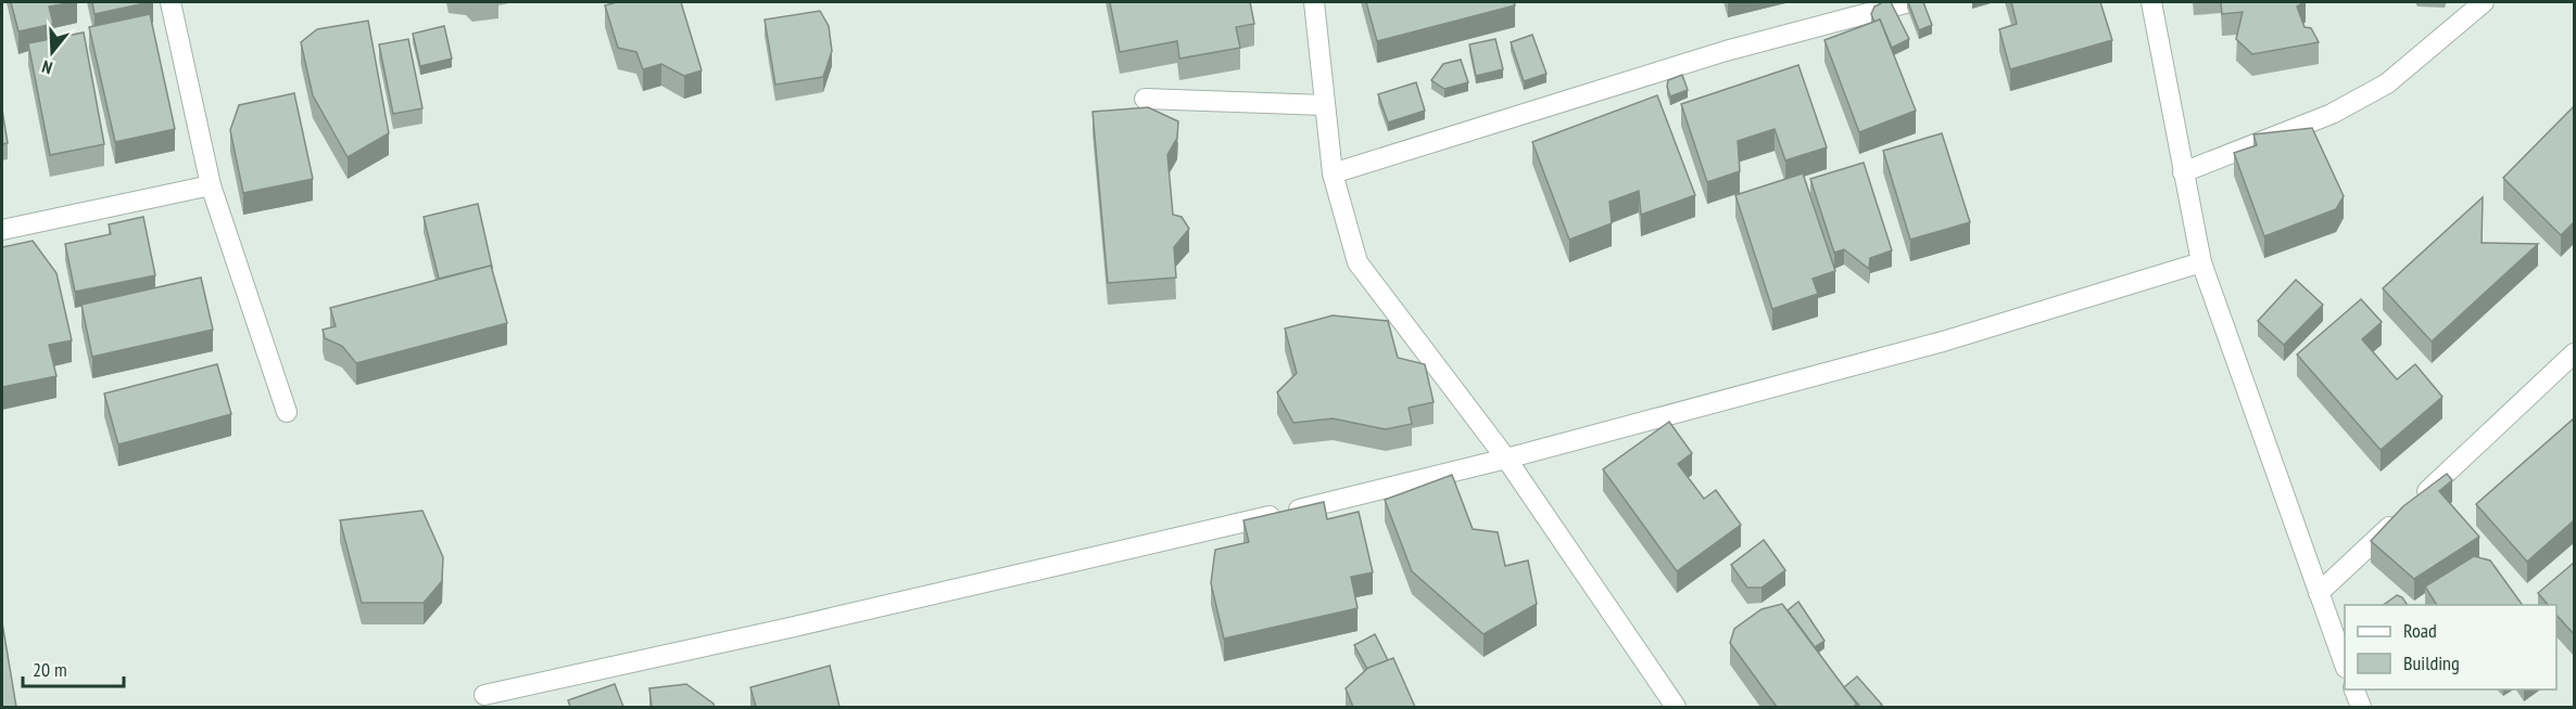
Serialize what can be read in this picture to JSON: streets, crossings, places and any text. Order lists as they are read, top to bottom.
{
  "legend": ["Road", "Building"],
  "scale_bar": "20 m",
  "north": "bottom"
}
